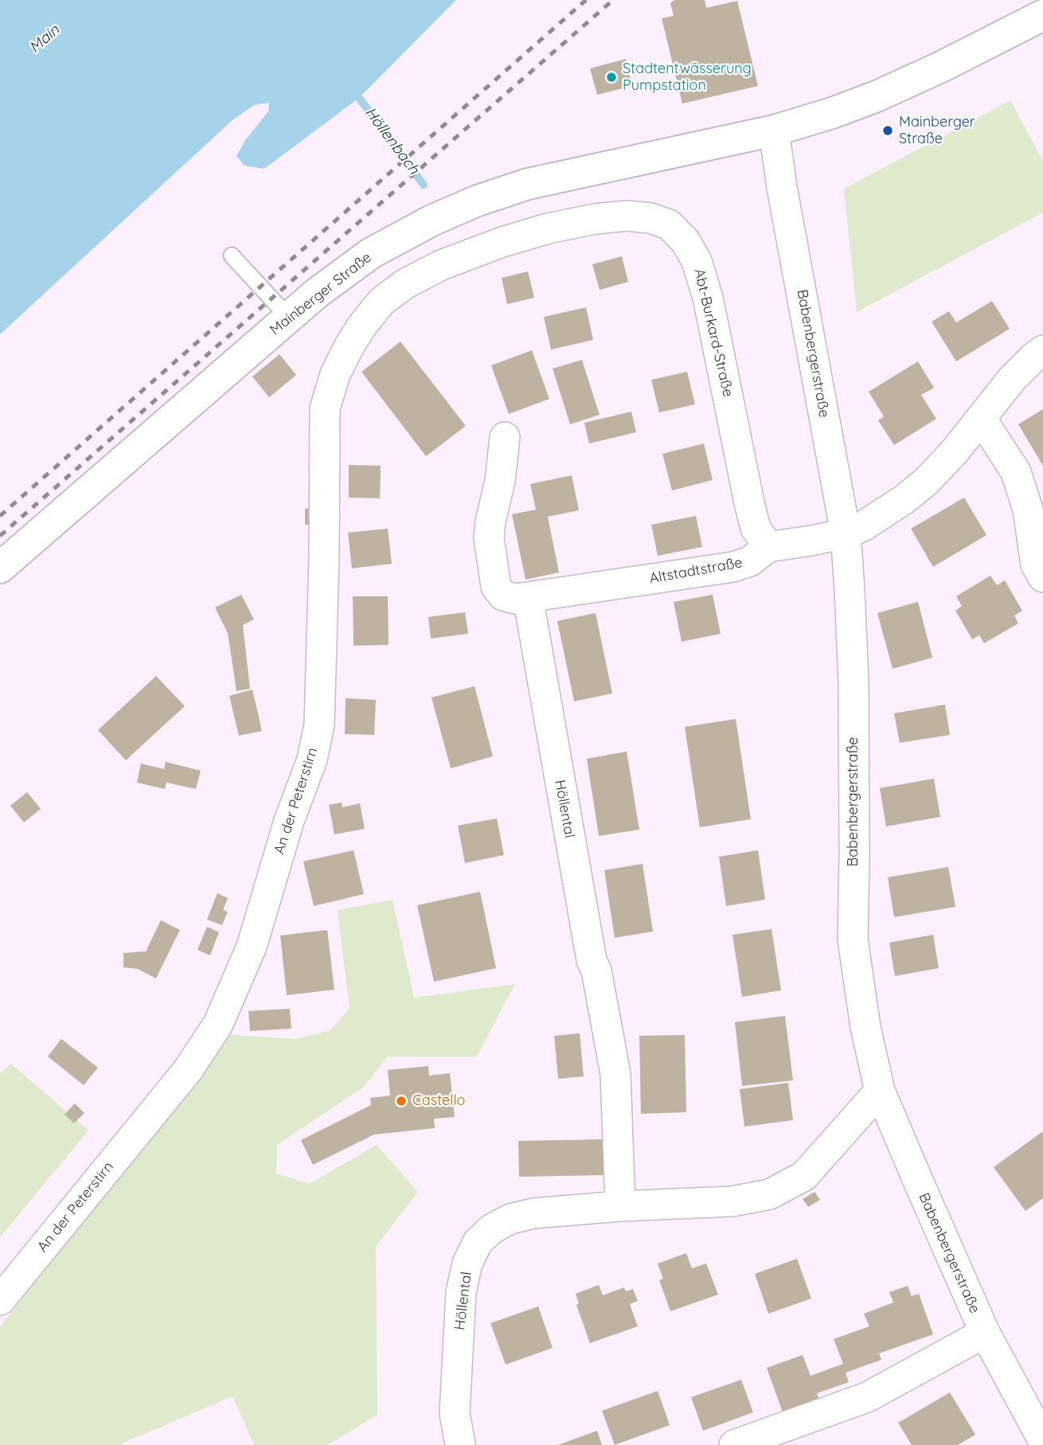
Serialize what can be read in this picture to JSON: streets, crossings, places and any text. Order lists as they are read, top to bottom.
{
  "streets": {
    "main road": ["Mainberger Straße"],
    "street": [
      "Abt-Burkard-Straße",
      "Babenbergerstraße",
      "Altstadtstraße",
      "An der Peterstirn",
      "Höllental"
    ]
  },
  "crossings": [
    ["Mainberger Straße", "Babenbergerstraße"],
    ["Abt-Burkard-Straße", "Altstadtstraße"],
    ["Abt-Burkard-Straße", "An der Peterstirn"],
    ["Babenbergerstraße", "Altstadtstraße"],
    ["Babenbergerstraße", "Höllental"],
    ["Altstadtstraße", "Höllental"]
  ],
  "water": ["Main", "Höllenbach"],
  "places": ["Stadtentwässerung Pumpstation", "Mainberger Straße", "Castello"]
}
